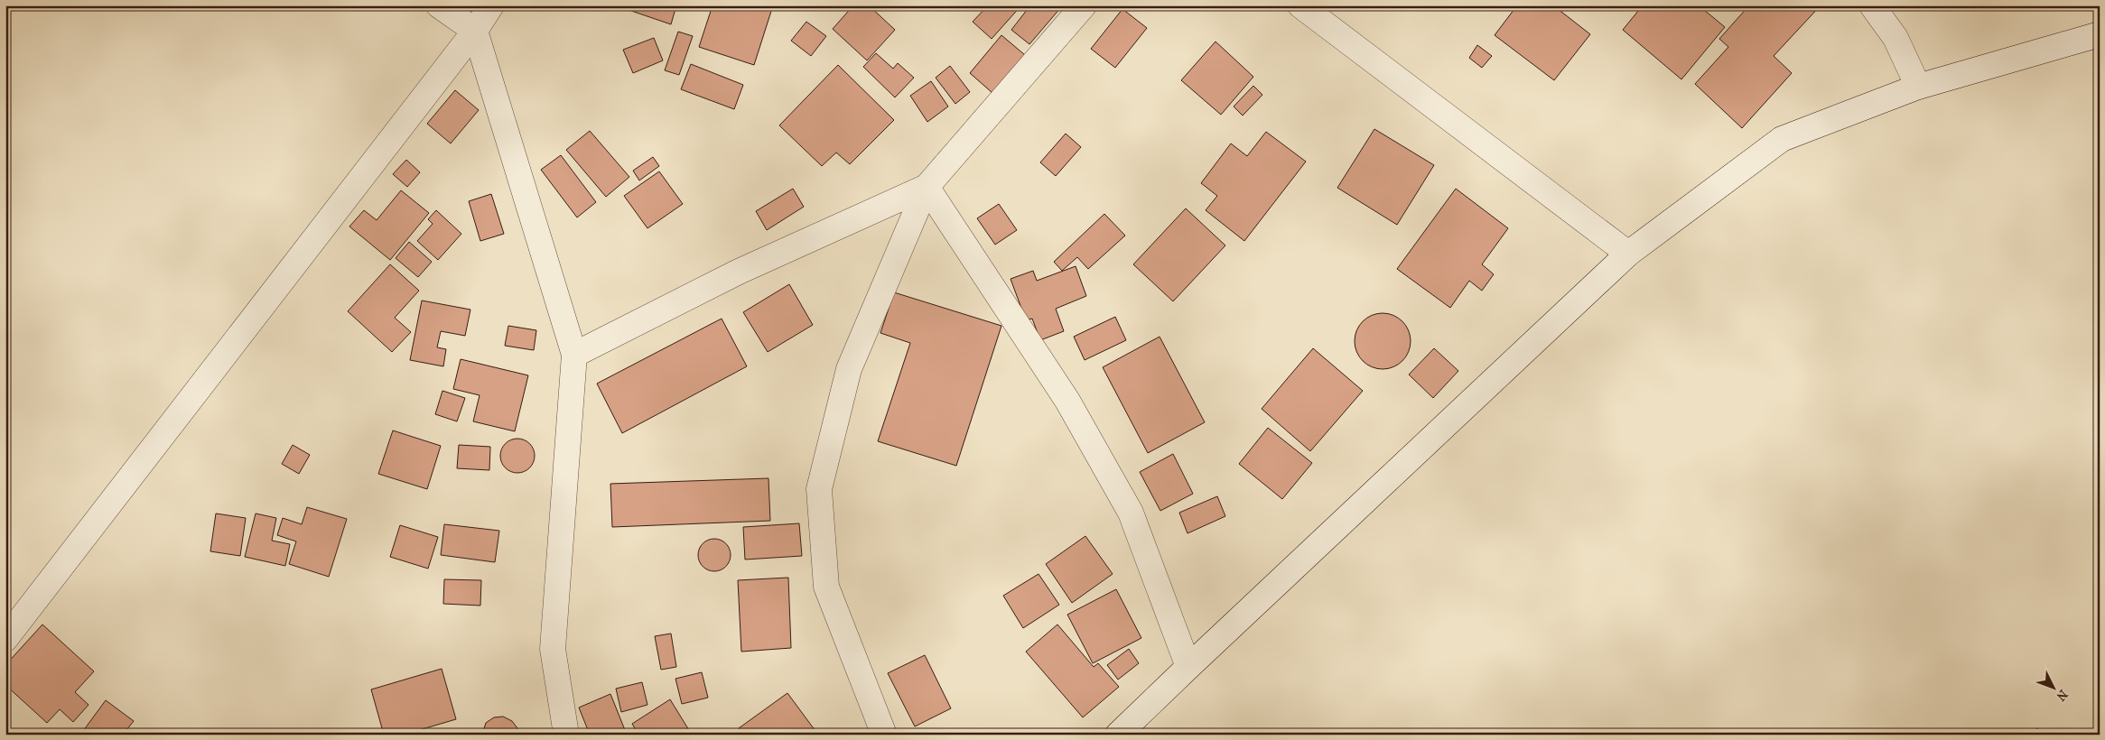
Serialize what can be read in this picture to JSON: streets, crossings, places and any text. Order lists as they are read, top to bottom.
{
  "north": "bottom right"
}
